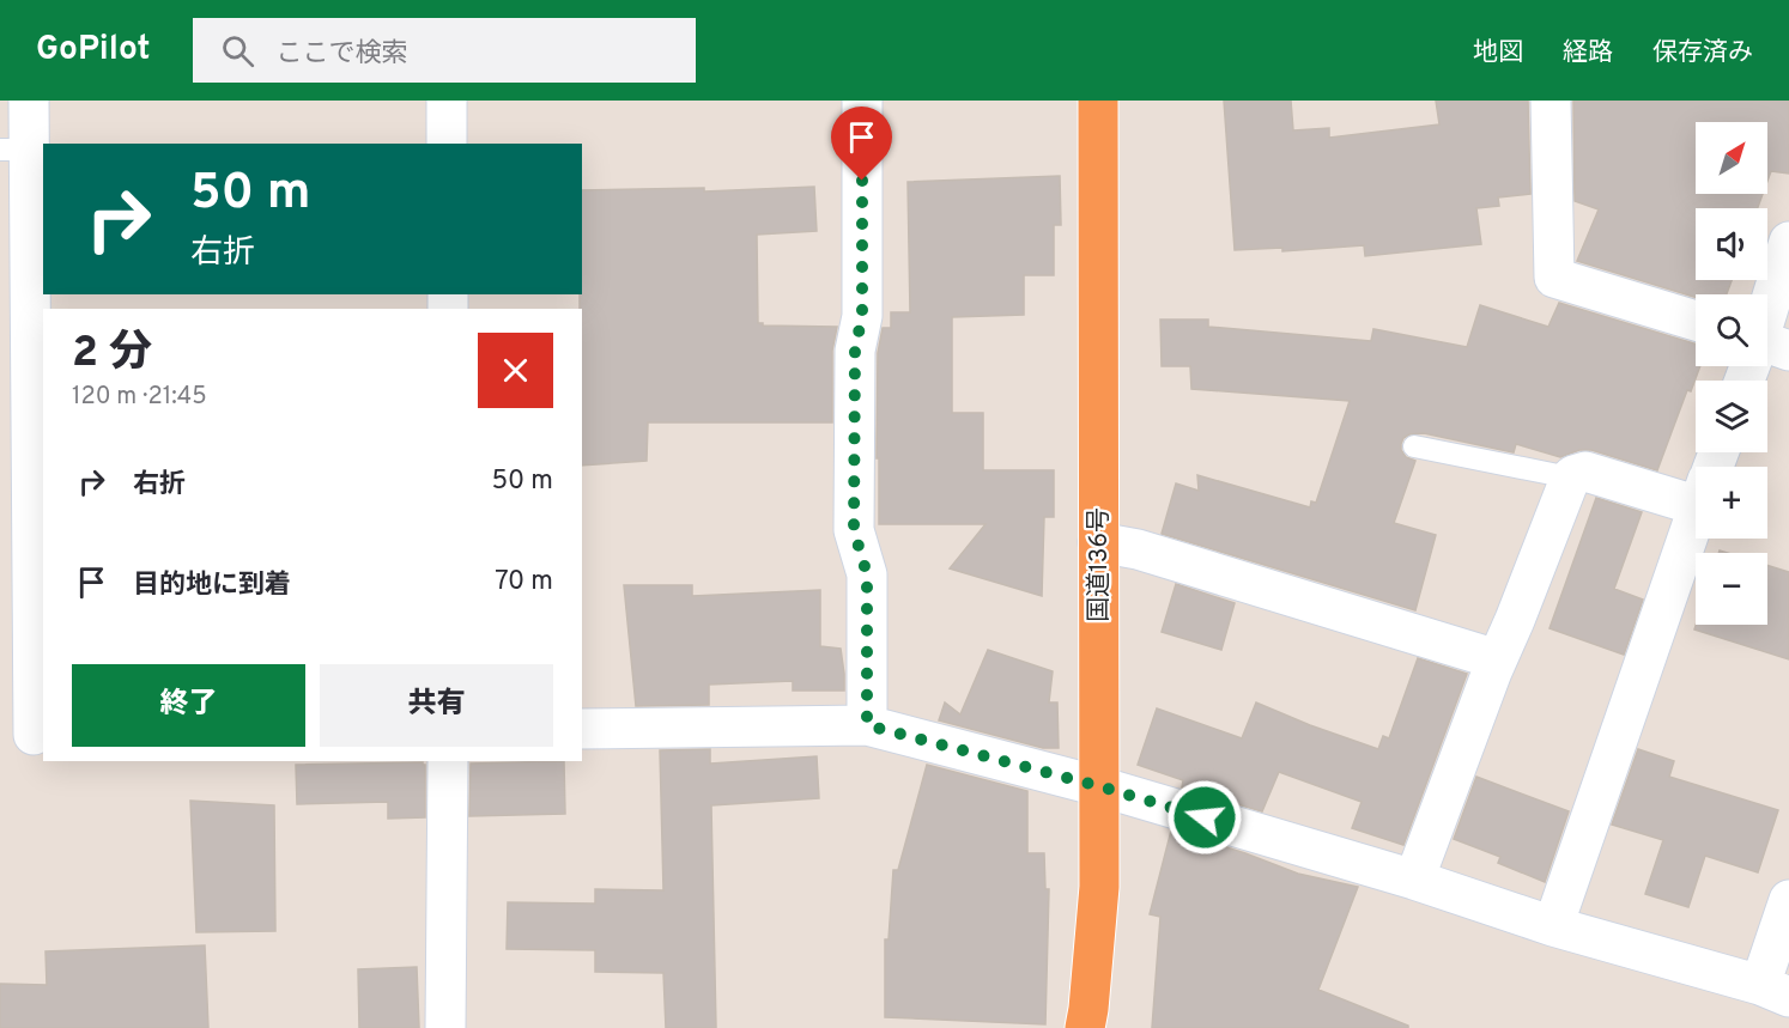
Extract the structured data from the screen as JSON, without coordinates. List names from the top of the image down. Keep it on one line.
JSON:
{"streets":{"highway":["国道136号"]},"north":"top right","page":{"header":"GoPilot","search":"ここで検索","nav":["地図","経路","保存済み"],"map_buttons":["+","−"],"turn":["50 m","右折"],"heading":["2 分","120 m · 21:45"],"list":[{"name":"右折","value":"50 m"},{"name":"目的地に到着","value":"70 m"}],"buttons":["終了","共有"]}}
